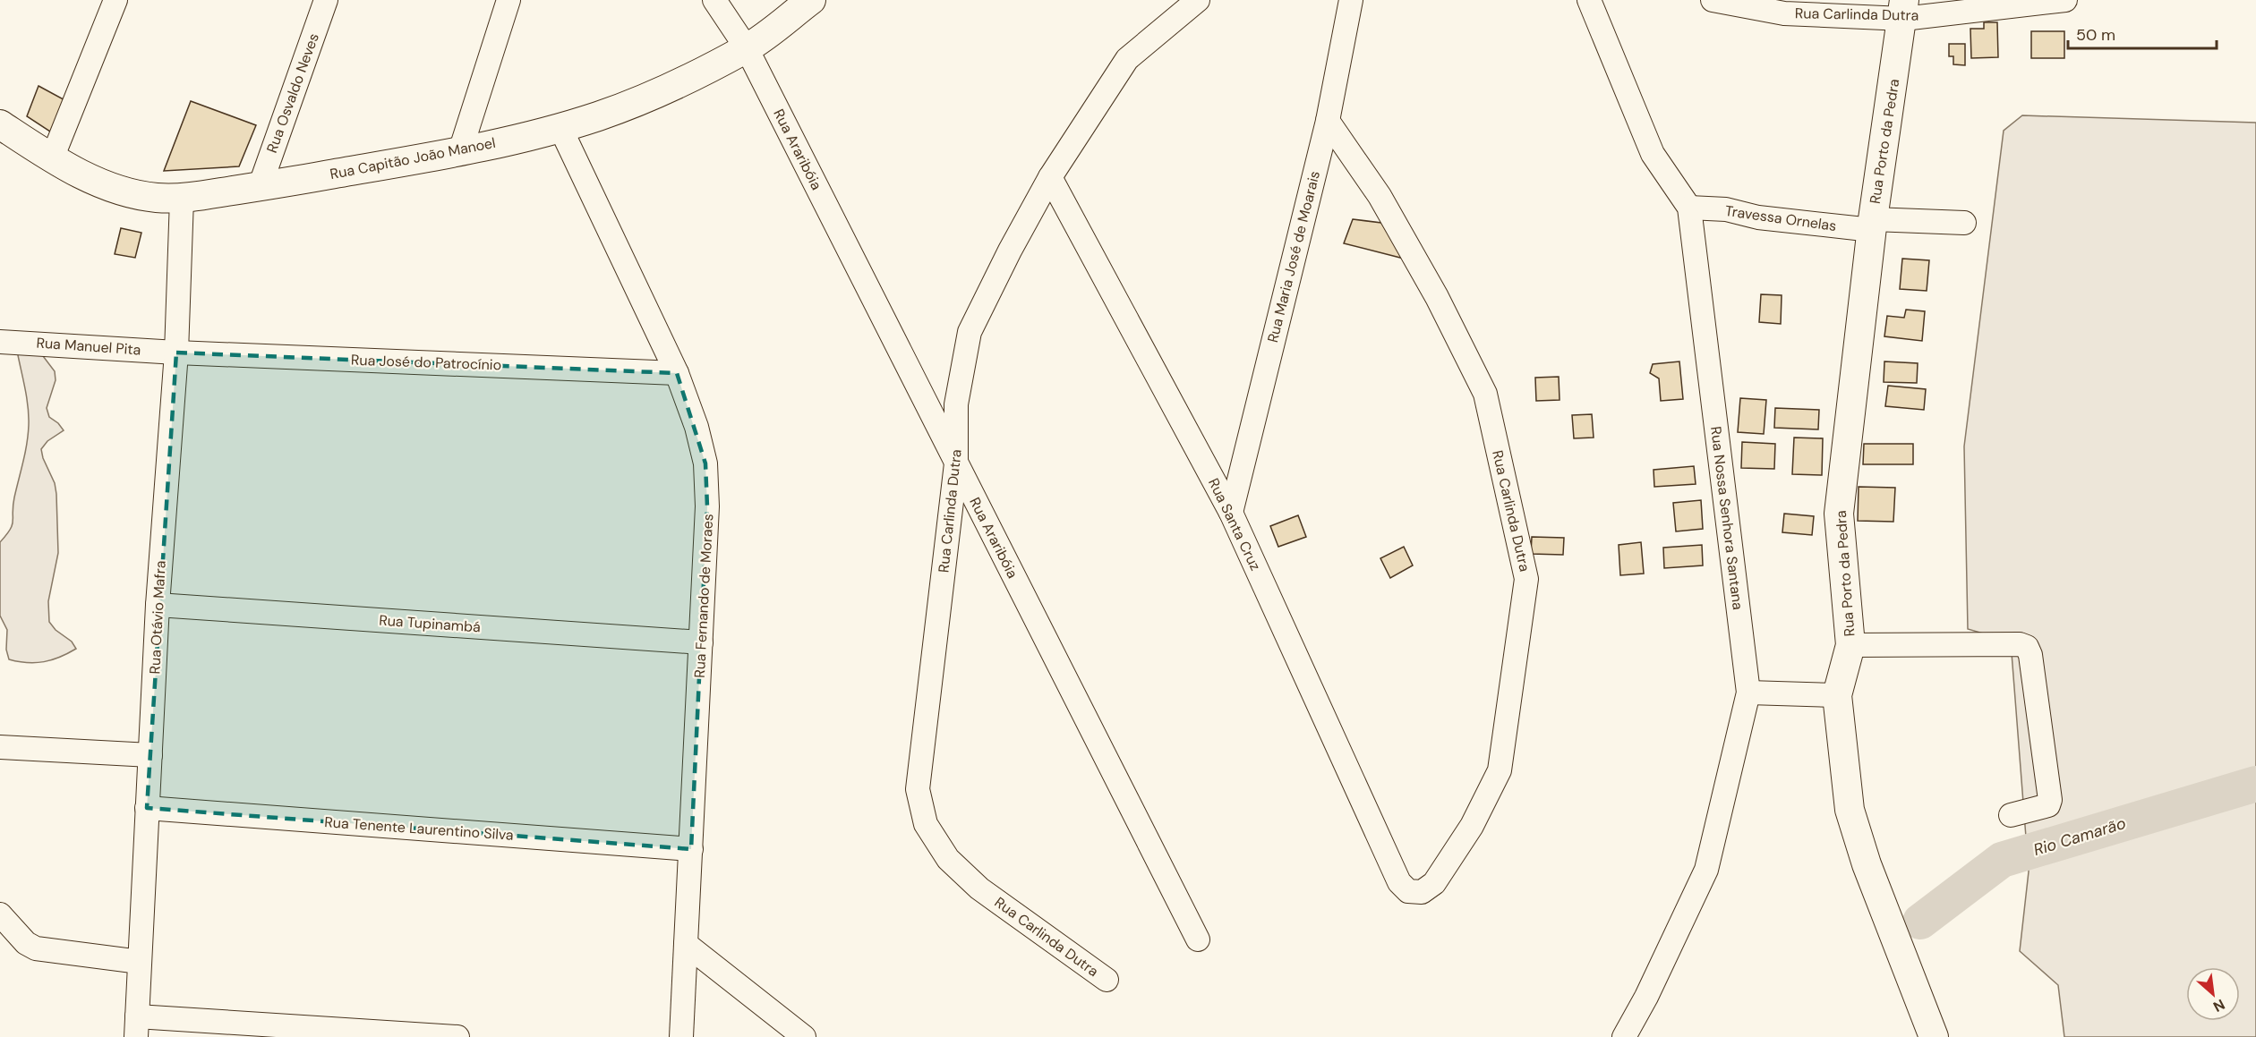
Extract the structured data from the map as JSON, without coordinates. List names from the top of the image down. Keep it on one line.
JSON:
{"streets":{"main road":["Rua Porto da Pedra","Rua Capitão João Manoel"],"street":["Rua Carlinda Dutra","Rua Osvaldo Neves","Rua Araribóia","Travessa Ornelas","Rua Maria José de Moarais","Rua Manuel Pita","Rua José do Patrocínio","Rua Nossa Senhora Santana","Rua Santa Cruz","Rua Fernando de Moraes","Rua Otávio Mafra","Rua Tupinambá","Rua Tenente Laurentino Silva"]},"crossings":[["Rua Carlinda Dutra","Rua Porto da Pedra"],["Rua Carlinda Dutra","Rua Araribóia"],["Rua Carlinda Dutra","Rua Maria José de Moarais"],["Rua Carlinda Dutra","Rua Santa Cruz"],["Rua Osvaldo Neves","Rua Capitão João Manoel"],["Rua Porto da Pedra","Travessa Ornelas"],["Rua Araribóia","Rua Capitão João Manoel"],["Rua Capitão João Manoel","Rua Fernando de Moraes"],["Rua Capitão João Manoel","Rua Otávio Mafra"],["Travessa Ornelas","Rua Nossa Senhora Santana"],["Rua Maria José de Moarais","Rua Santa Cruz"],["Rua Manuel Pita","Rua José do Patrocínio"],["Rua Manuel Pita","Rua Otávio Mafra"],["Rua José do Patrocínio","Rua Fernando de Moraes"],["Rua José do Patrocínio","Rua Otávio Mafra"],["Rua Fernando de Moraes","Rua Tupinambá"],["Rua Fernando de Moraes","Rua Tenente Laurentino Silva"],["Rua Otávio Mafra","Rua Tupinambá"],["Rua Otávio Mafra","Rua Tenente Laurentino Silva"]],"water":["Rio Camarão"],"scale_bar":"50 m","north":"bottom right"}
